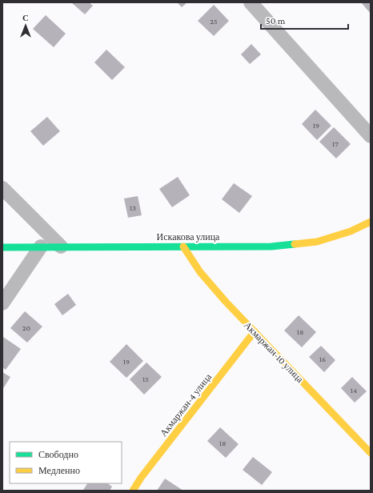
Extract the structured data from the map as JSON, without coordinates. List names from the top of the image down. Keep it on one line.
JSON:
{"streets":{"street":["Искакова улица","Акмаржан-10 улица","Акмаржан-4 улица"]},"crossings":[["Искакова улица","Акмаржан-10 улица"],["Акмаржан-10 улица","Акмаржан-4 улица"]],"house_numbers":["25","19","17","13","20","18","16","19","15","14","18"],"legend":["Свободно","Медленно"],"scale_bar":"50 m","north":"top"}
